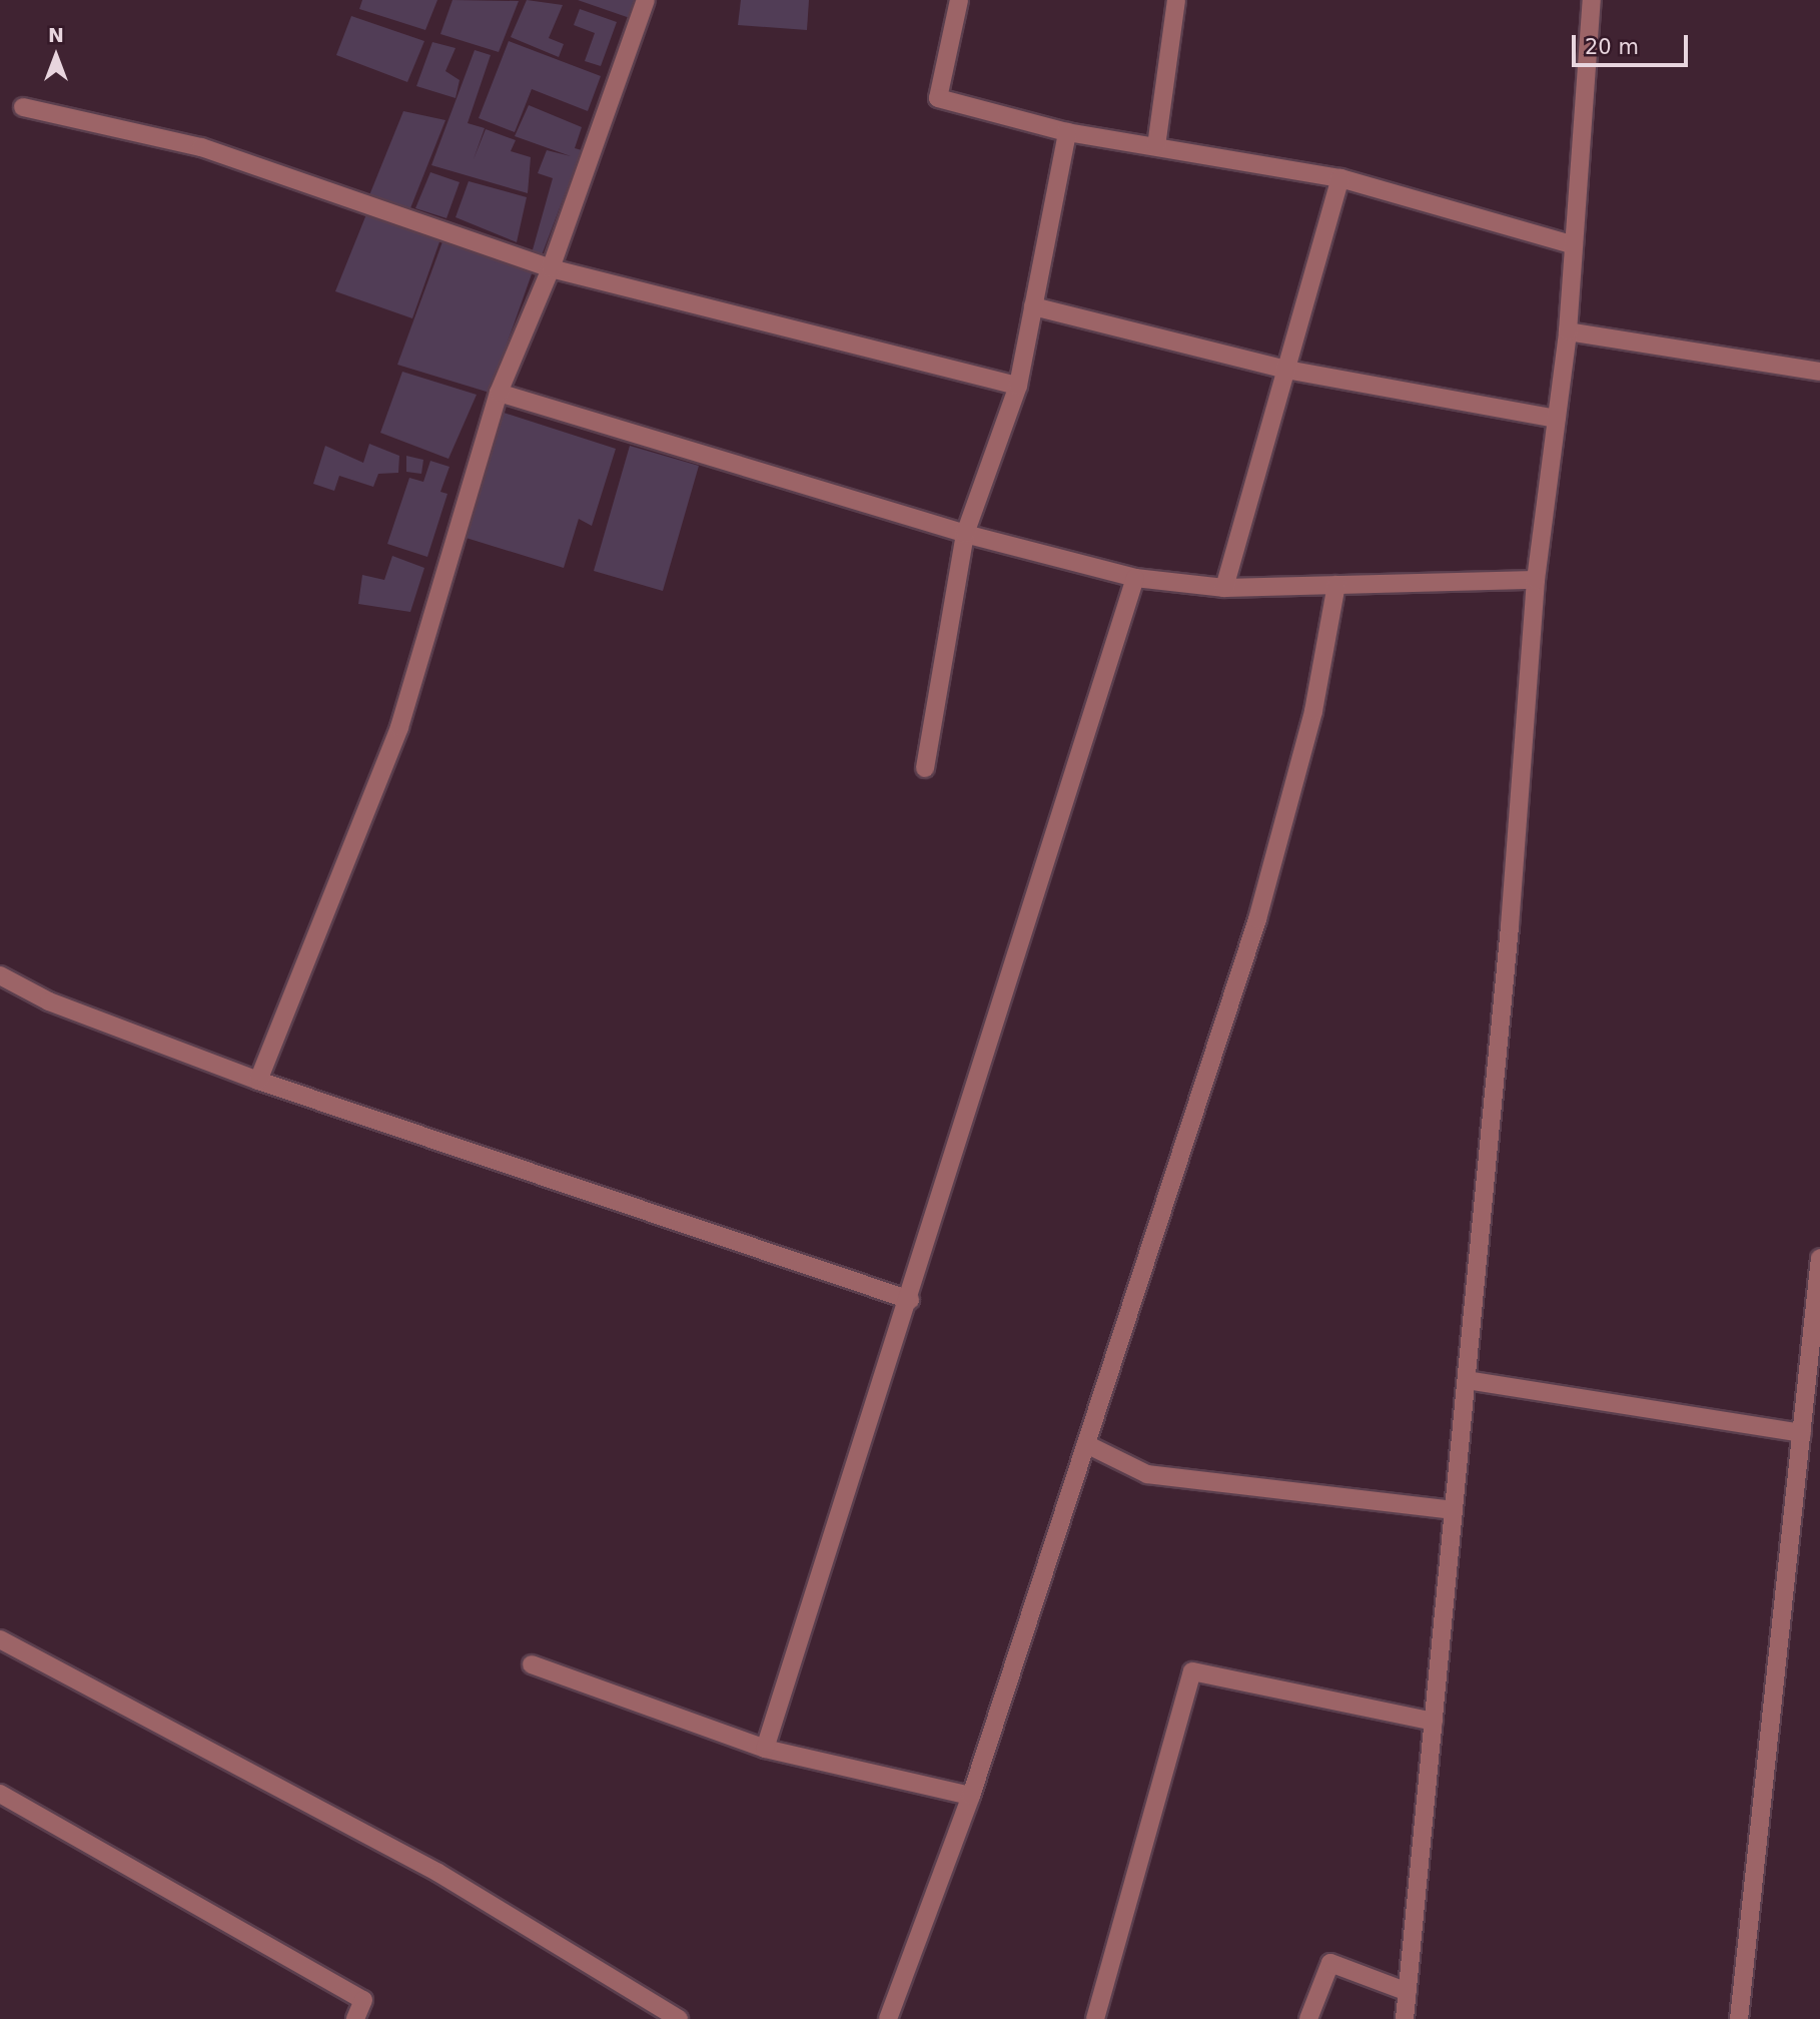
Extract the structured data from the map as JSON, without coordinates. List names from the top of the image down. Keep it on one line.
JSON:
{"scale_bar":"20 m","north":"top"}
